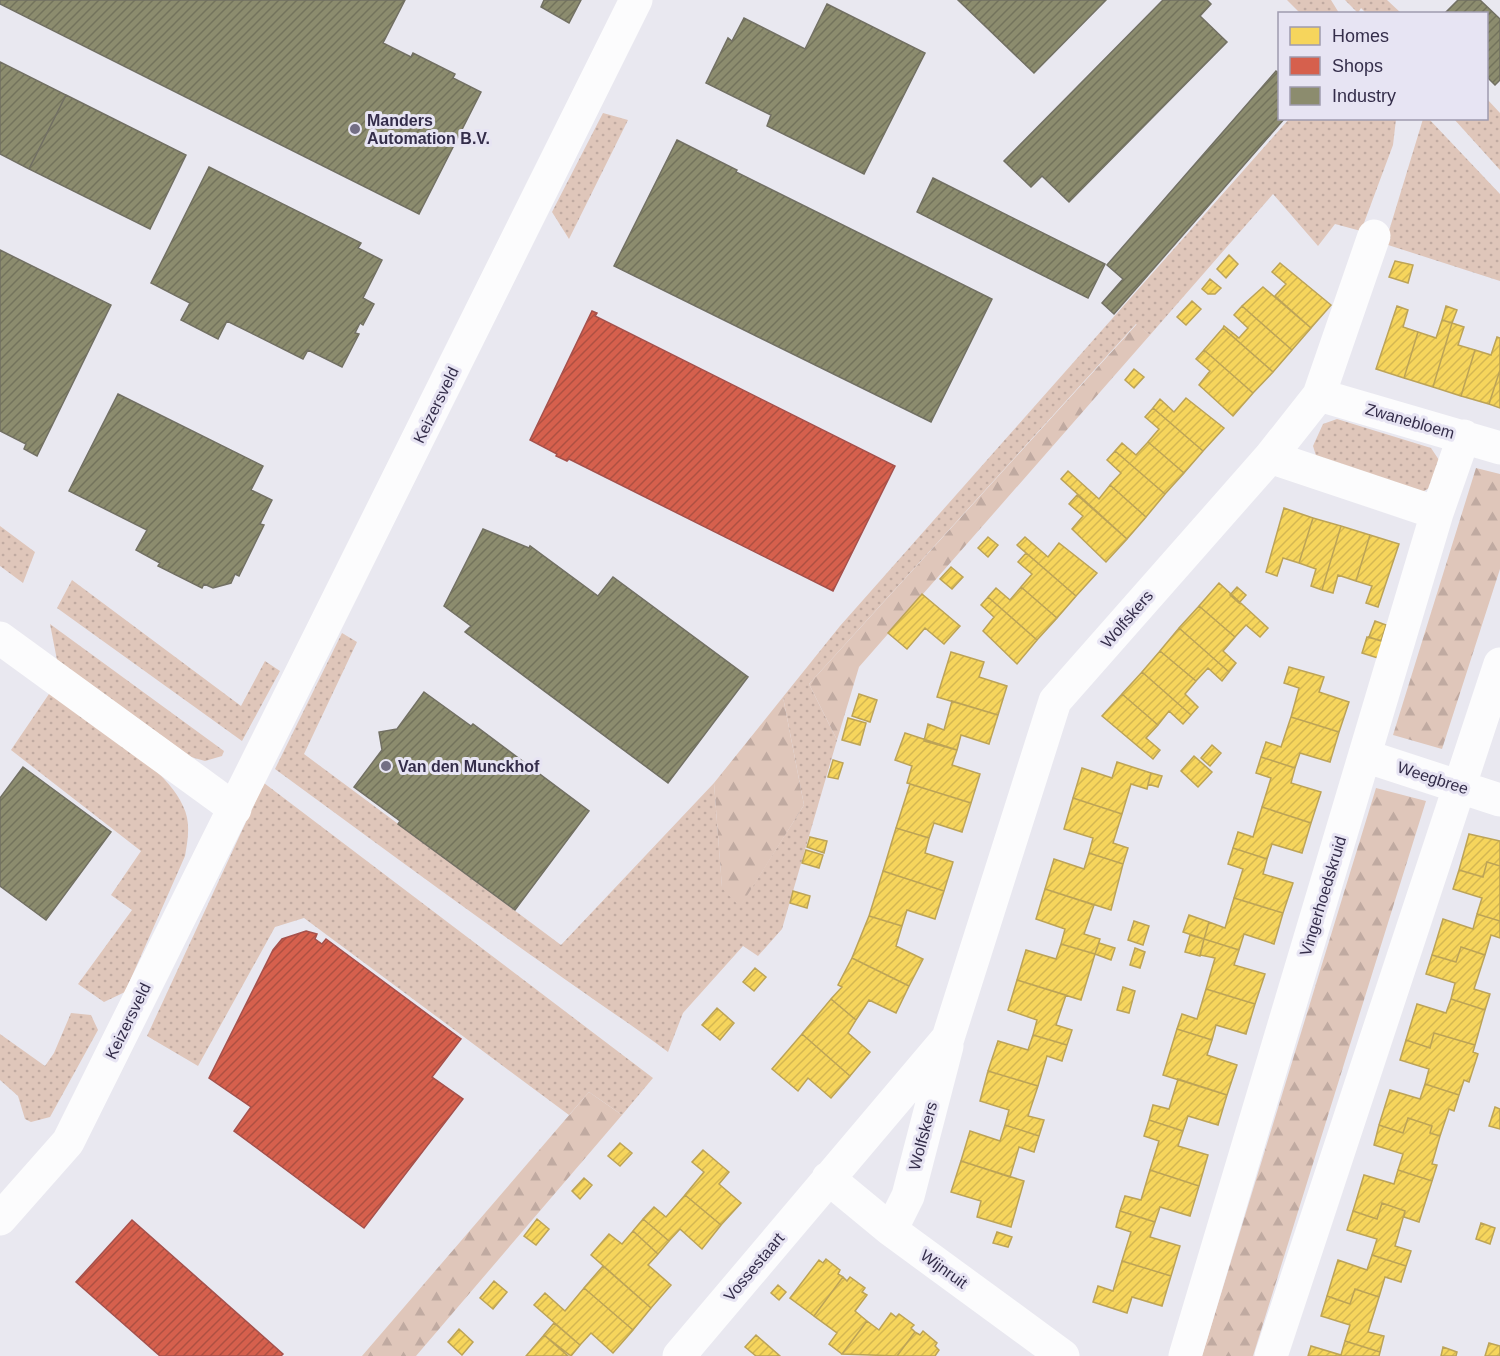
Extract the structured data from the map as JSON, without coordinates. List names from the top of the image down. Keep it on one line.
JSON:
{"streets":{"street":["Keizersveld","Zwanebloem","Wolfskers","Weegbree","Vingerhoedskruid","Vossestaart","Wijnruit"]},"crossings":[["Zwanebloem","Wolfskers"],["Zwanebloem","Vingerhoedskruid"],["Wolfskers","Vossestaart"],["Wolfskers","Wijnruit"],["Weegbree","Vingerhoedskruid"],["Vossestaart","Wijnruit"]],"places":["Manders Automation B.V.","Van den Munckhof"],"legend":["Homes","Shops","Industry"]}
